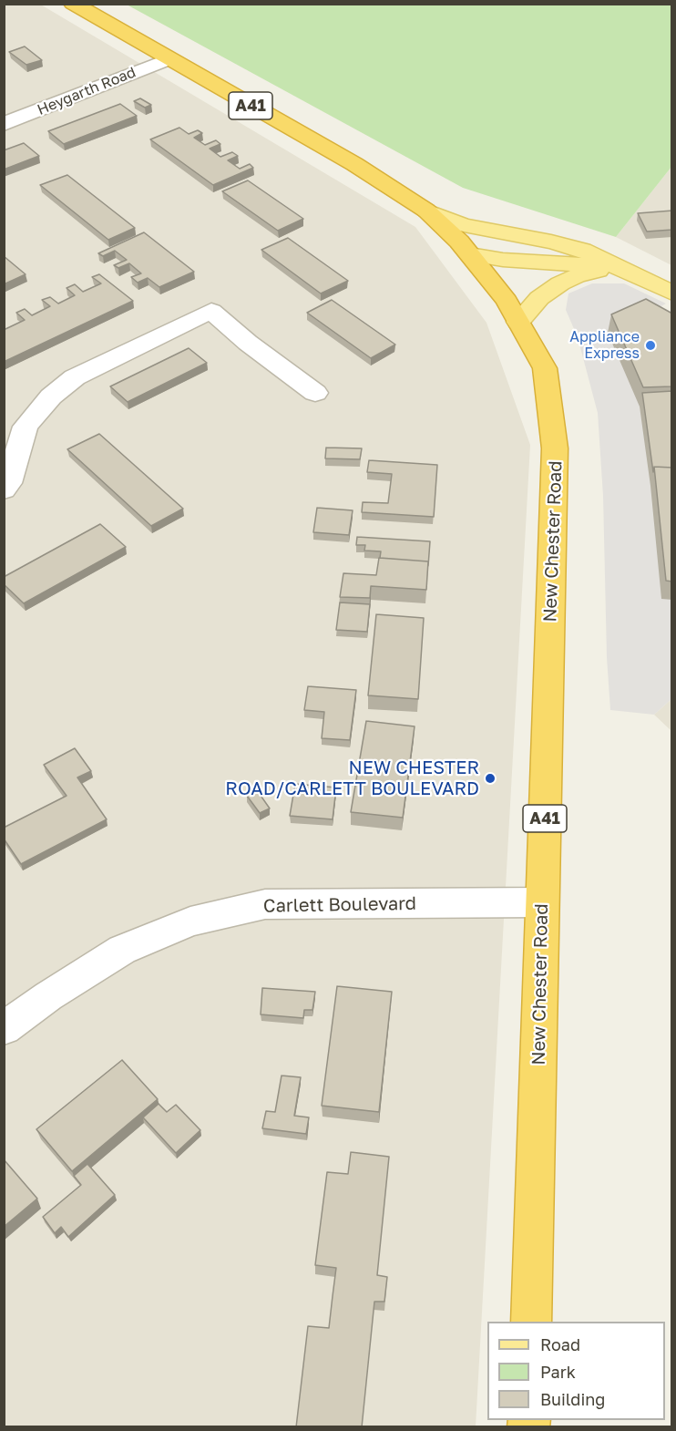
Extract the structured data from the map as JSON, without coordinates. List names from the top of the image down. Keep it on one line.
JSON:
{"streets":{"highway":["A41","New Chester Road"],"street":["Heygarth Road","Carlett Boulevard"]},"crossings":[["Heygarth Road","New Chester Road"],["New Chester Road","Carlett Boulevard"]],"places":["Appliance Express","NEW CHESTER ROAD/CARLETT BOULEVARD"],"legend":["Road","Park","Building"]}
